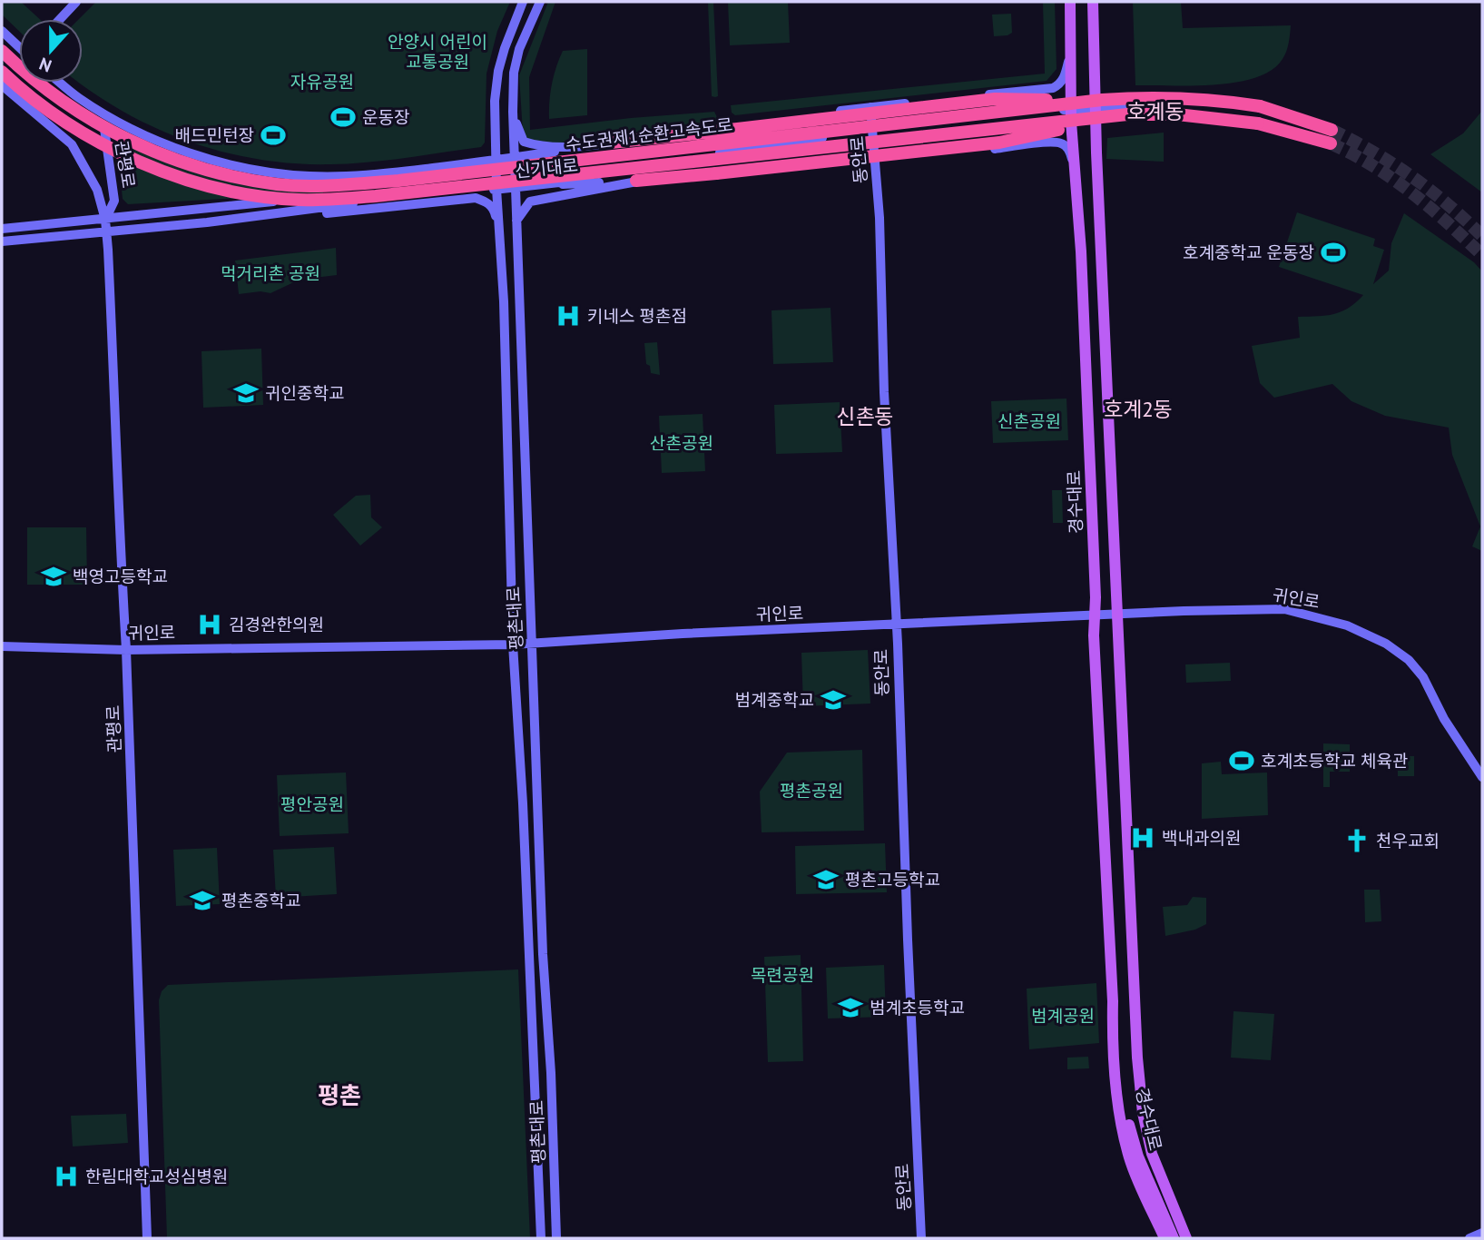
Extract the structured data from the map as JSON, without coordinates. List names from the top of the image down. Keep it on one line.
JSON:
{"streets":{"highway":["수도권제1순환고속도로"],"main road":["경수대로"],"street":["동안로","관평로","신기대로","귀인로","평촌대로"]},"crossings":[["수도권제1순환고속도로","신기대로"],["수도권제1순환고속도로","경수대로"],["동안로","신기대로"],["동안로","귀인로"],["관평로","신기대로"],["관평로","귀인로"],["신기대로","경수대로"],["신기대로","평촌대로"],["경수대로","귀인로"],["귀인로","평촌대로"]],"districts":["호계동","호계2동","신촌동","평촌"],"parks":["안양시 어린이 교통공원","자유공원","먹거리촌 공원","신촌공원","산촌공원","평촌공원","평안공원","목련공원","범계공원"],"places":{"sports":["운동장","배드민턴장","호계중학교 운동장","호계초등학교 체육관"],"hospital":["키네스 평촌점","김경완한의원","백내과의원","한림대학교성심병원"],"school or university":["귀인중학교","백영고등학교","범계중학교","평촌고등학교","평촌중학교","범계초등학교"],"church":["천우교회"]},"north":"bottom"}
